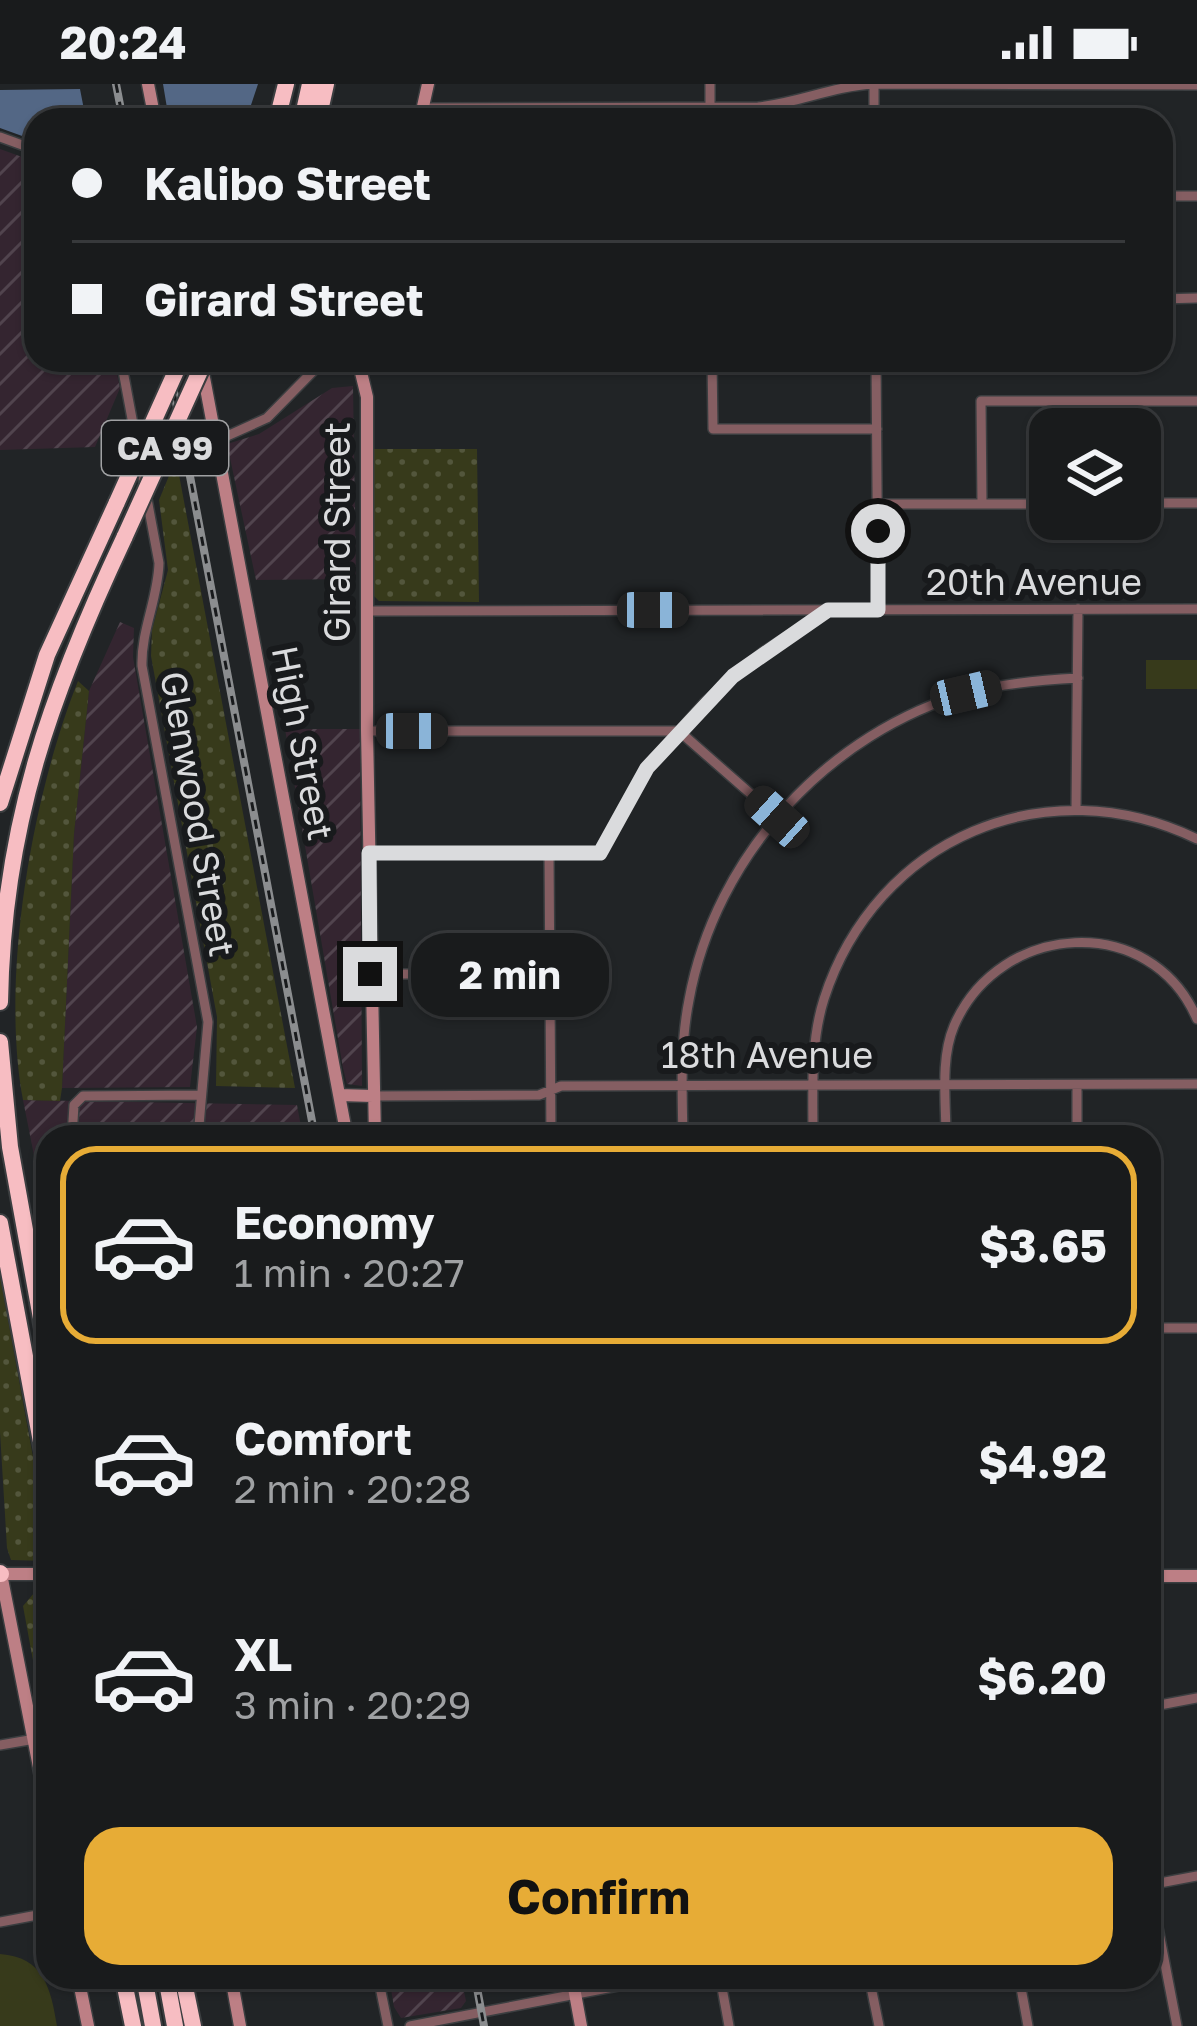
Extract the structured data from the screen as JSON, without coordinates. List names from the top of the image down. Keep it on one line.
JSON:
{"streets":{"highway":["CA 99"],"main road":["Girard Street","High Street","18th Avenue"],"street":["20th Avenue","Glenwood Street"]},"crossings":[["Girard Street","20th Avenue"],["Girard Street","18th Avenue"],["High Street","18th Avenue"]],"page":{"status":"20:24","banner":["Kalibo Street","Girard Street"],"bubble":"2 min","list":[{"name":"Economy","note":"1 min · 20:27","value":"$3.65"},{"name":"Comfort","note":"2 min · 20:28","value":"$4.92"},{"name":"XL","note":"3 min · 20:29","value":"$6.20"}],"buttons":"Confirm"}}
